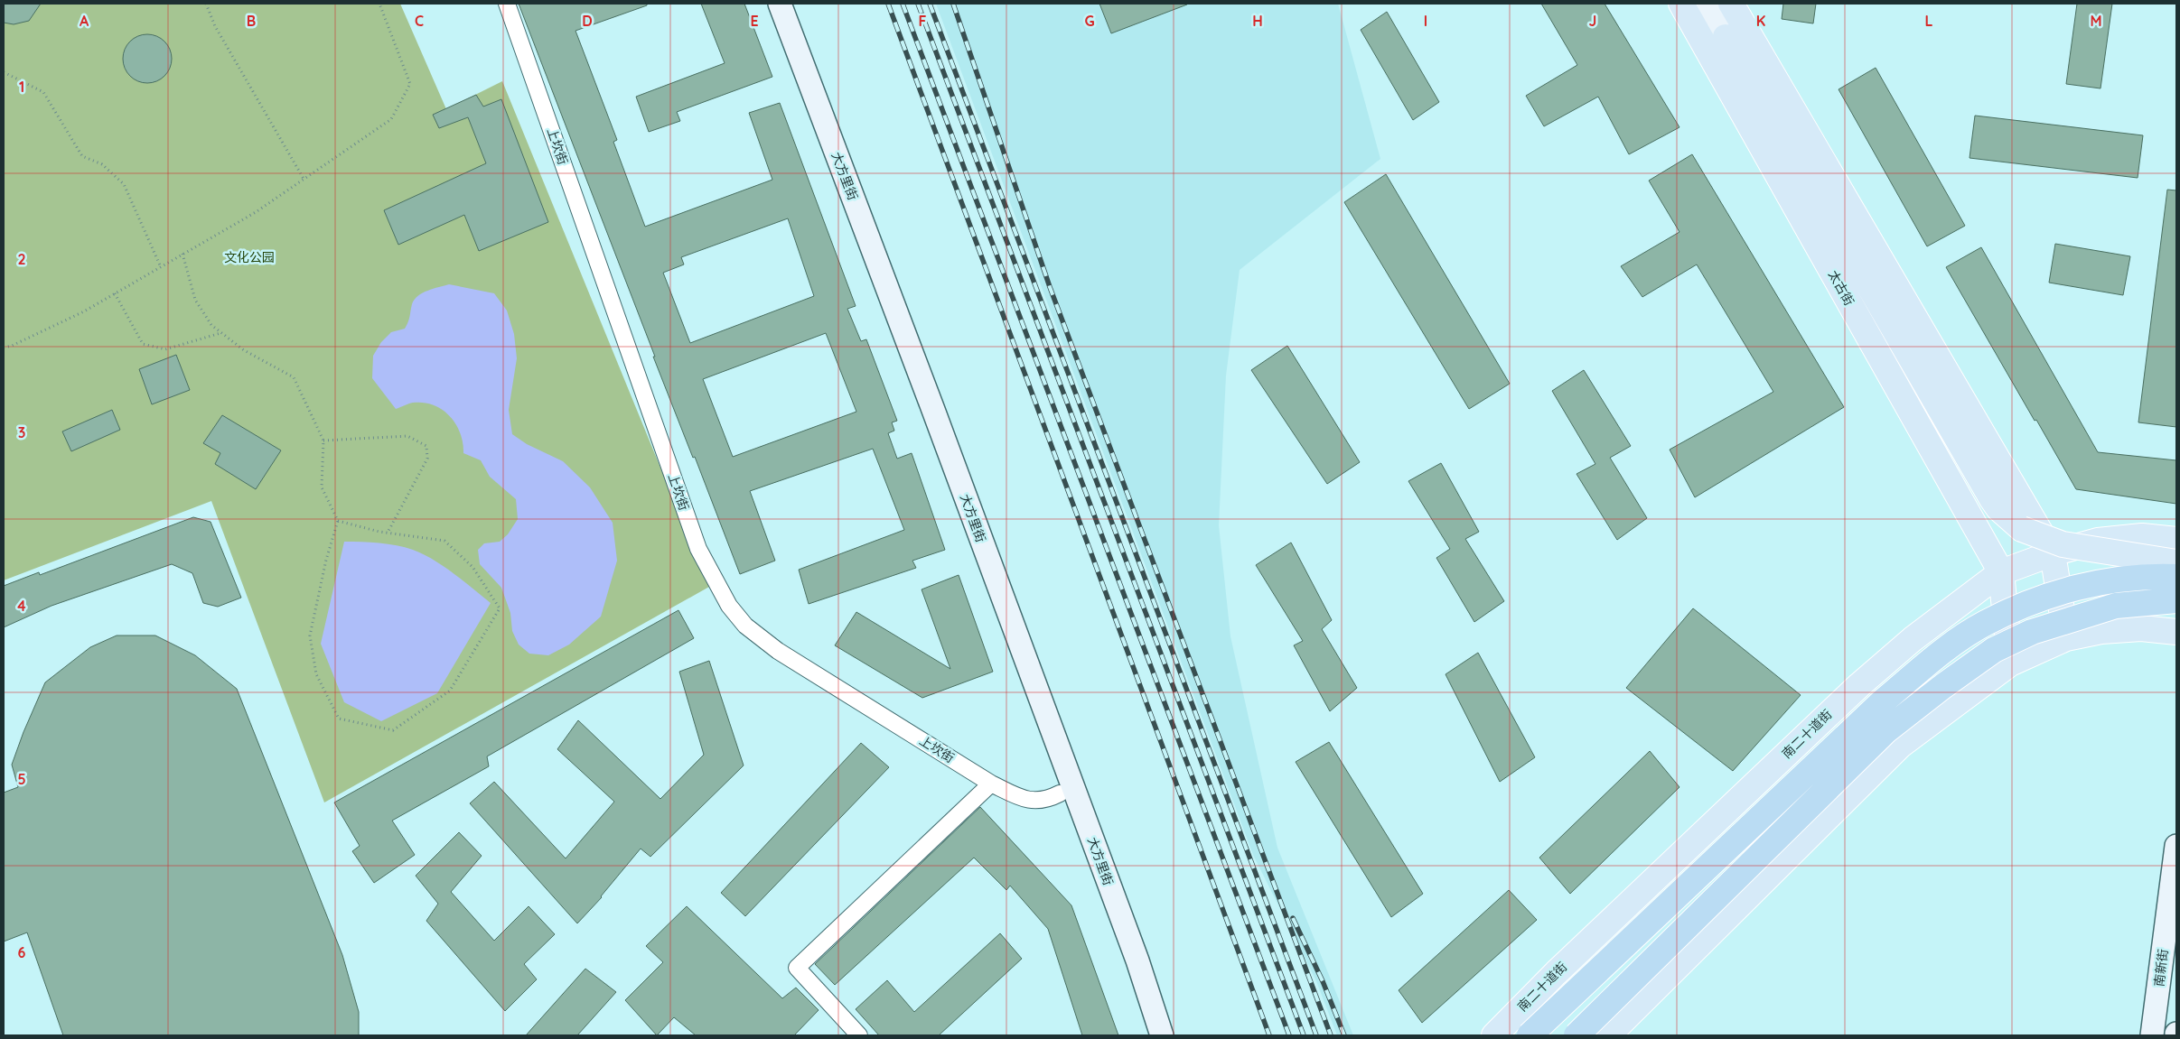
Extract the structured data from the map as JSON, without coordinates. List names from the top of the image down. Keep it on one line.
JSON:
{"streets":{"main road":["大方里街","太古街","南二十道街","南新街"],"street":["上坎街"]},"crossings":[["上坎街","大方里街"],["太古街","南二十道街"]],"parks":["文化公园"],"grid":{"columns":["A","B","C","D","E","F","G","H","I","J","K","L","M"],"rows":["1","2","3","4","5","6"]}}
